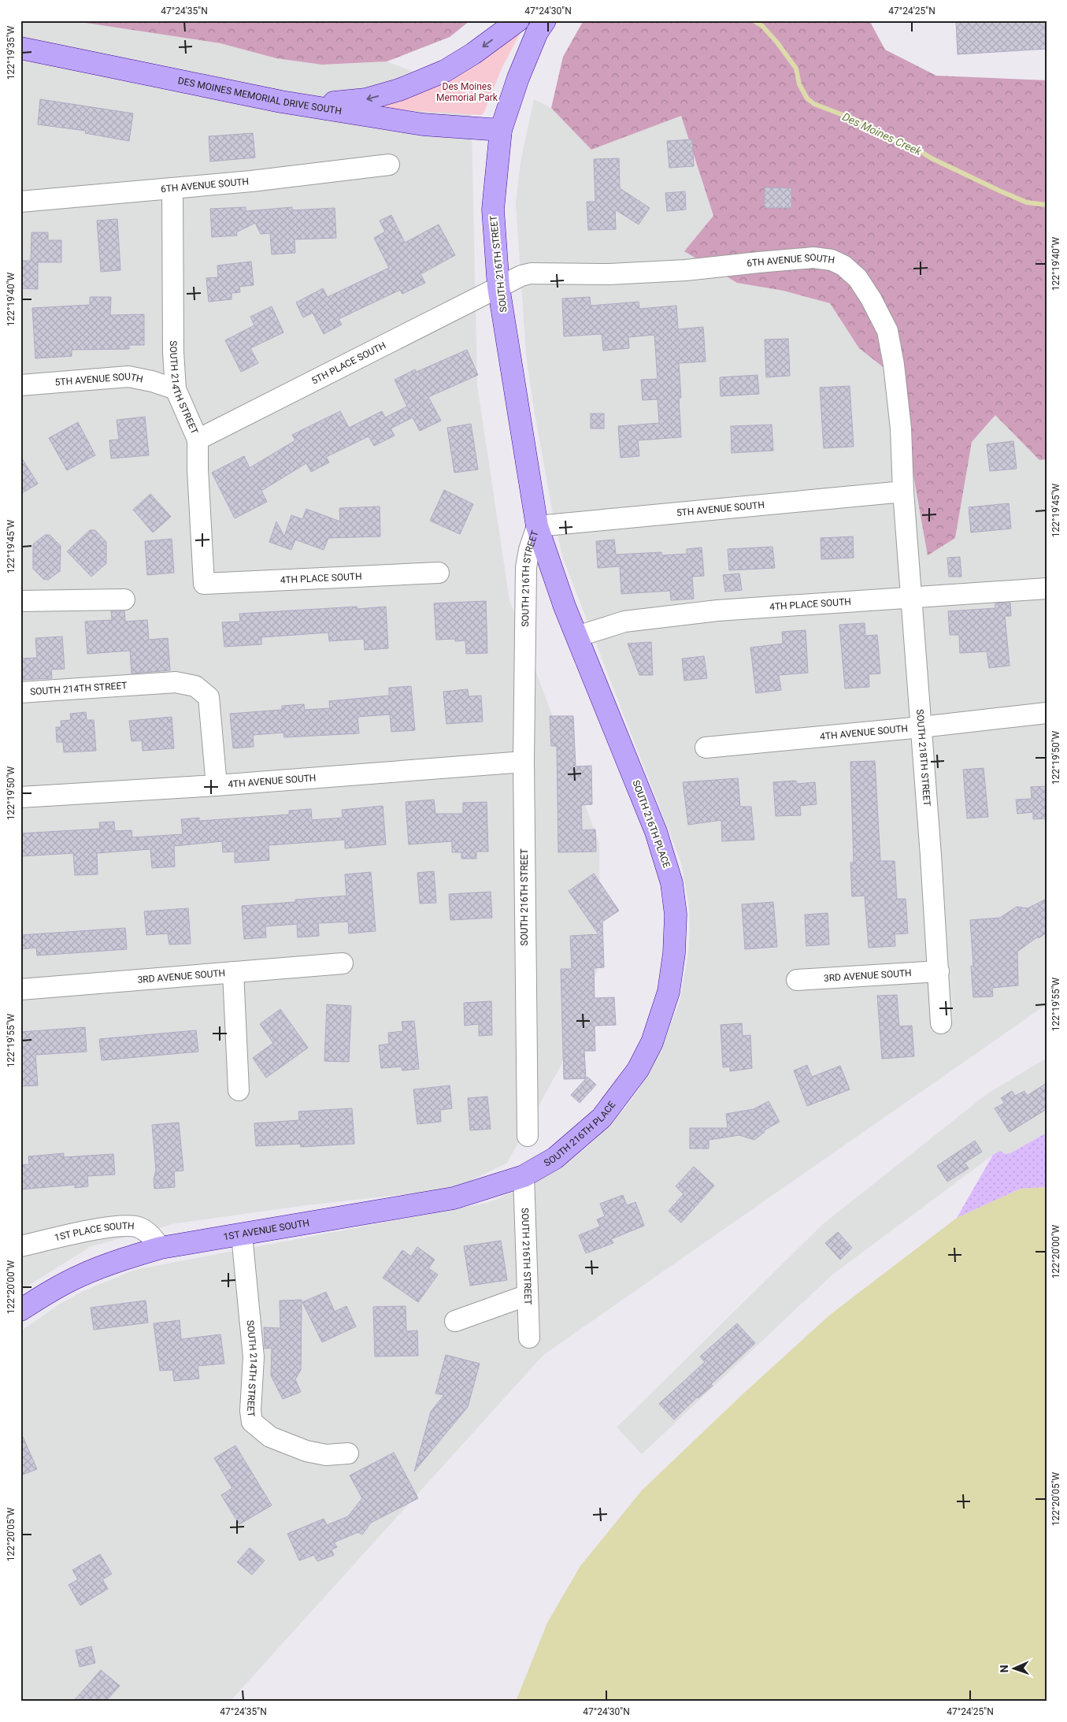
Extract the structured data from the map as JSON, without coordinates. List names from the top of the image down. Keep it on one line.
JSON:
{"streets":{"main road":["DES MOINES MEMORIAL DRIVE SOUTH","SOUTH 216TH STREET","SOUTH 216TH PLACE","1ST AVENUE SOUTH"],"street":["6TH AVENUE SOUTH","5TH PLACE SOUTH","5TH AVENUE SOUTH","SOUTH 214TH STREET","4TH PLACE SOUTH","4TH AVENUE SOUTH","SOUTH 218TH STREET","3RD AVENUE SOUTH","1ST PLACE SOUTH"]},"crossings":[["DES MOINES MEMORIAL DRIVE SOUTH","SOUTH 216TH STREET"],["6TH AVENUE SOUTH","SOUTH 216TH STREET"],["6TH AVENUE SOUTH","5TH PLACE SOUTH"],["6TH AVENUE SOUTH","5TH AVENUE SOUTH"],["6TH AVENUE SOUTH","SOUTH 214TH STREET"],["6TH AVENUE SOUTH","SOUTH 218TH STREET"],["SOUTH 216TH STREET","5TH PLACE SOUTH"],["SOUTH 216TH STREET","5TH AVENUE SOUTH"],["SOUTH 216TH STREET","4TH AVENUE SOUTH"],["SOUTH 216TH STREET","SOUTH 216TH PLACE"],["SOUTH 216TH STREET","1ST AVENUE SOUTH"],["5TH PLACE SOUTH","SOUTH 214TH STREET"],["5TH AVENUE SOUTH","SOUTH 214TH STREET"],["5TH AVENUE SOUTH","SOUTH 218TH STREET"],["5TH AVENUE SOUTH","SOUTH 216TH PLACE"],["SOUTH 214TH STREET","4TH PLACE SOUTH"],["SOUTH 214TH STREET","4TH AVENUE SOUTH"],["SOUTH 214TH STREET","1ST AVENUE SOUTH"],["4TH PLACE SOUTH","SOUTH 218TH STREET"],["4TH PLACE SOUTH","SOUTH 216TH PLACE"],["4TH AVENUE SOUTH","SOUTH 218TH STREET"],["SOUTH 218TH STREET","3RD AVENUE SOUTH"],["SOUTH 216TH PLACE","1ST AVENUE SOUTH"],["1ST AVENUE SOUTH","1ST PLACE SOUTH"]],"water":["Des Moines Creek"],"parks":["Des Moines Memorial Park"],"north":"left","coordinates":["47°24'35\"N","47°24'30\"N","47°24'25\"N","122°19'35\"W","122°19'40\"W","122°19'45\"W","122°19'50\"W","122°19'55\"W","122°20'00\"W","122°20'05\"W"]}
